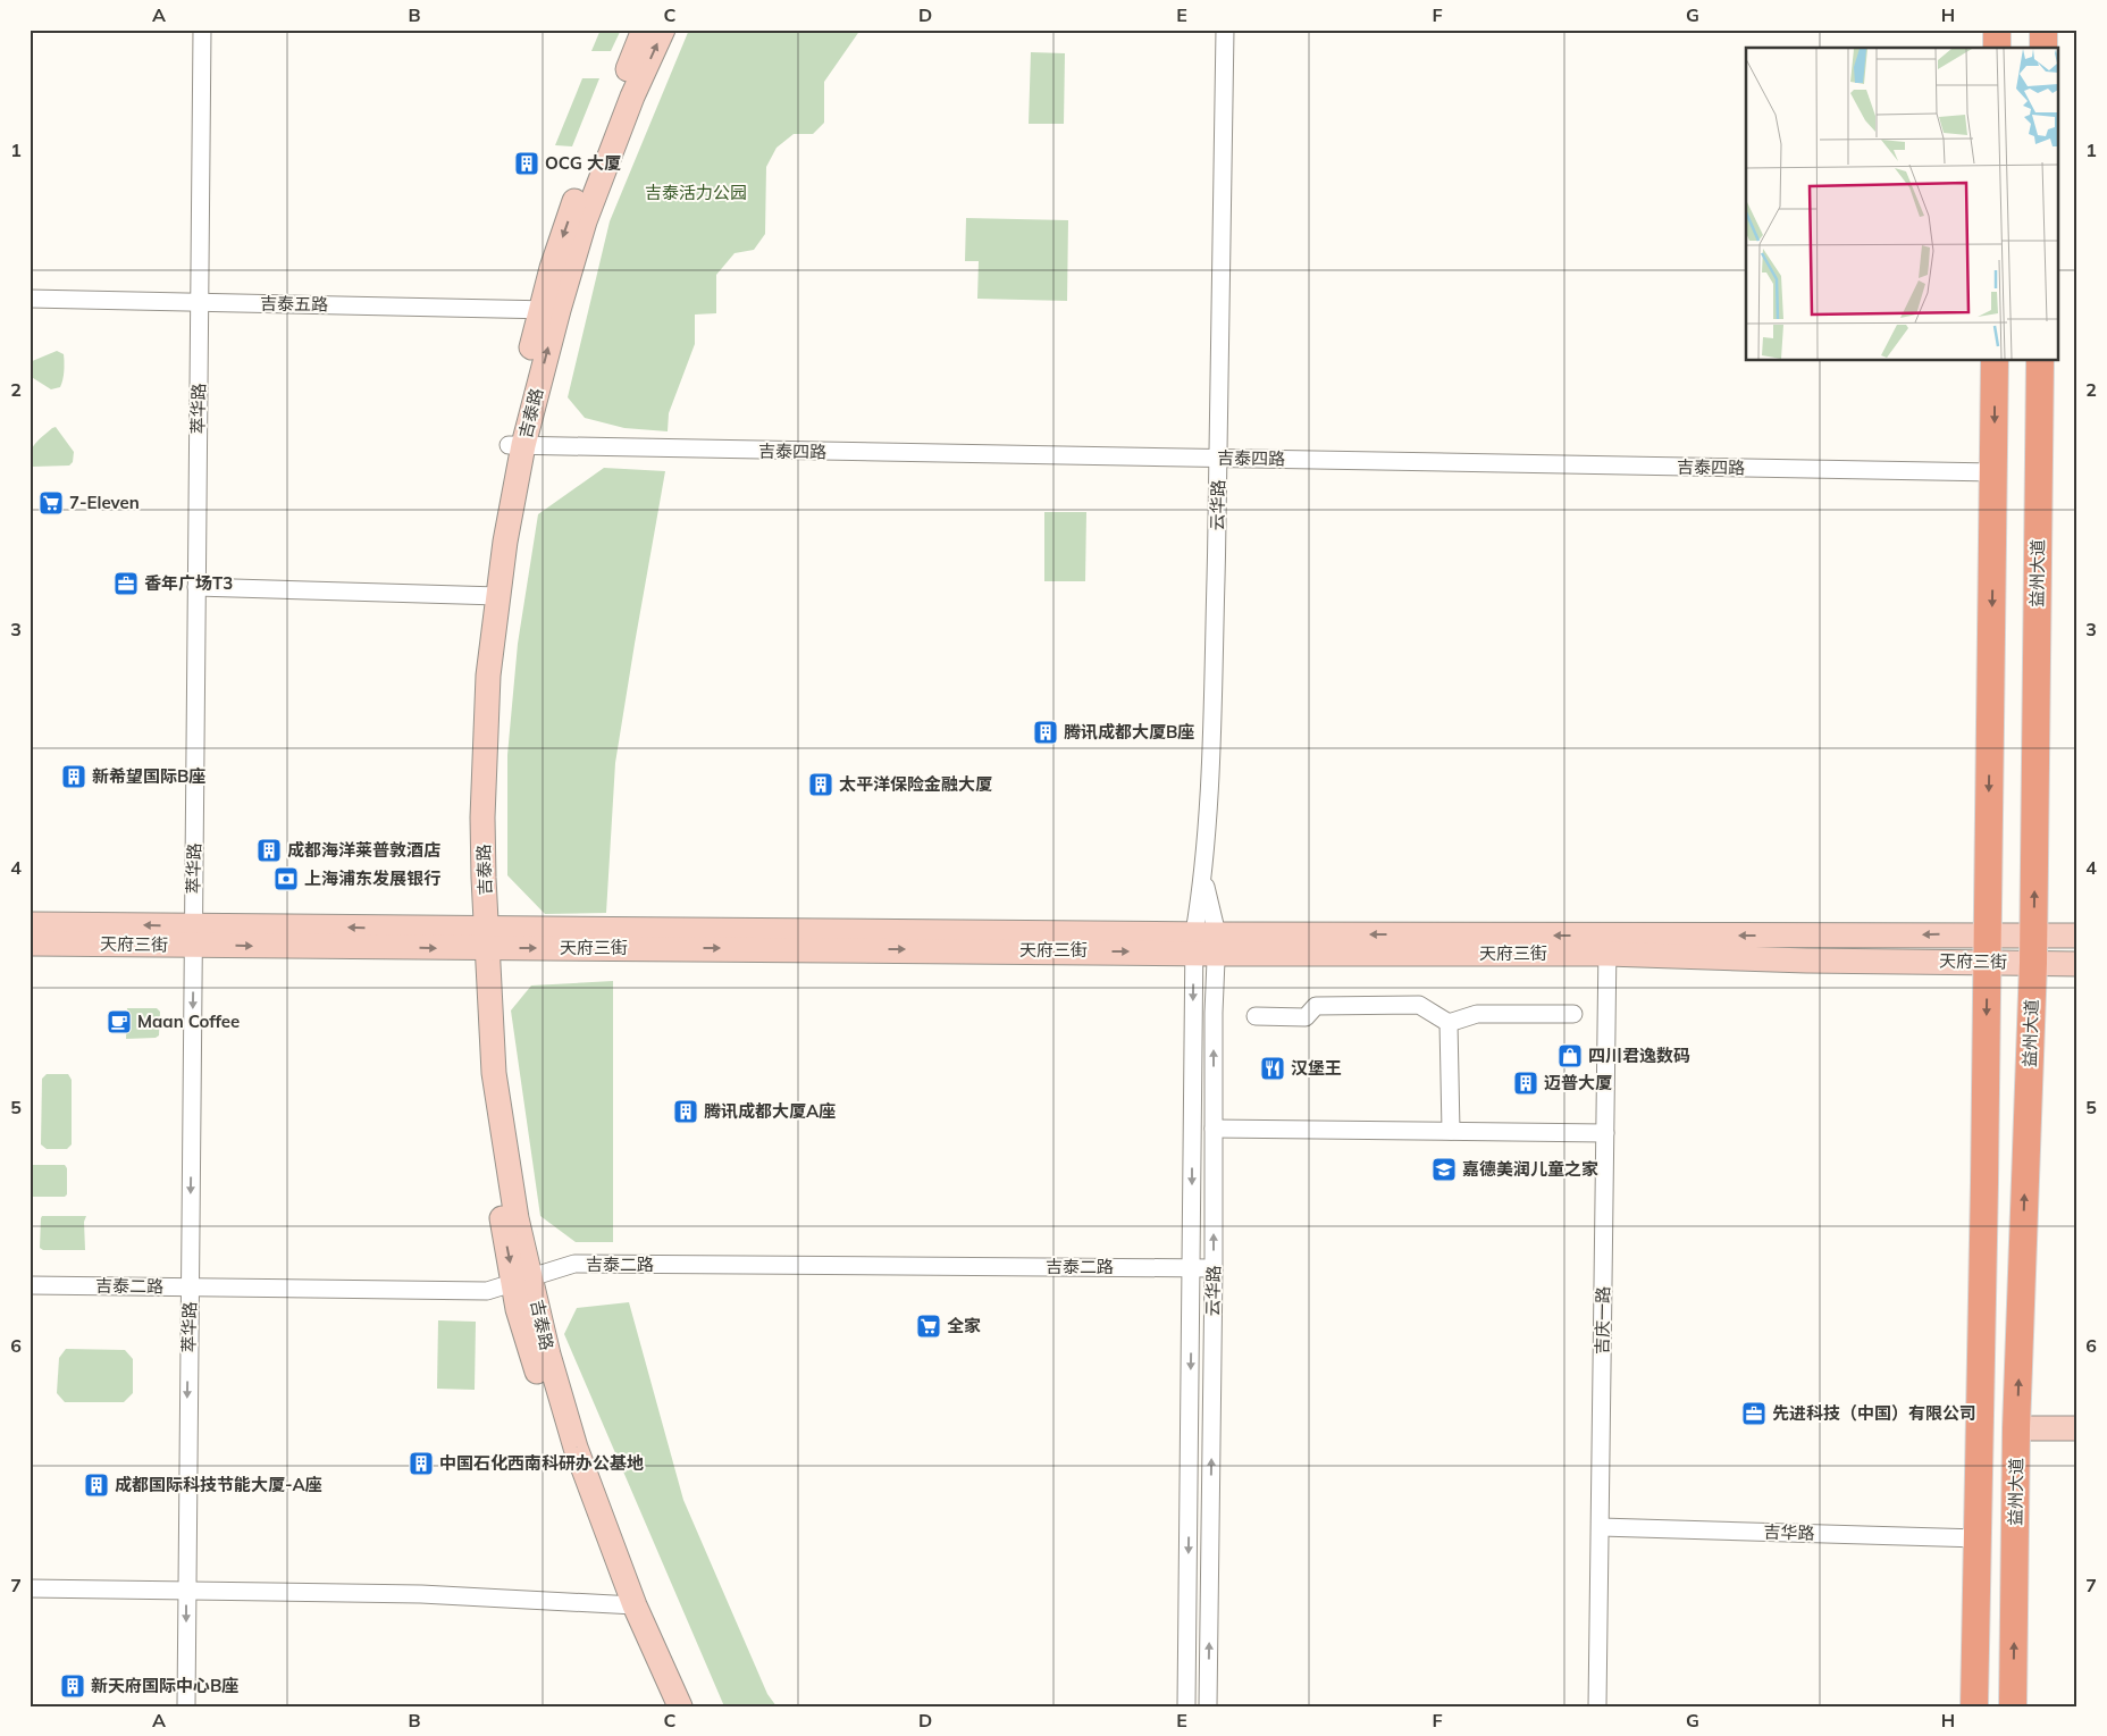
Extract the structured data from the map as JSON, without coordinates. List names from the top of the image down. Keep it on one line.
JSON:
{"streets":{"main road":["益州大道"],"street":["吉泰五路","萃华路","吉泰路","吉泰四路","云华路","天府三街","吉泰二路","吉庆一路","吉华路"]},"crossings":[["吉泰五路","萃华路"],["吉泰五路","吉泰路"],["萃华路","天府三街"],["萃华路","吉泰二路"],["吉泰路","吉泰四路"],["吉泰路","天府三街"],["吉泰路","吉泰二路"],["吉泰四路","云华路"],["云华路","天府三街"],["云华路","吉泰二路"],["益州大道","天府三街"],["天府三街","吉庆一路"],["吉庆一路","吉华路"]],"one_way":["萃华路"],"parks":["吉泰活力公园"],"places":{"building":["OCG 大厦","腾讯成都大厦B座","新希望国际B座","太平洋保险金融大厦","成都海洋莱普敦酒店","迈普大厦","腾讯成都大厦A座","中国石化西南科研办公基地","成都国际科技节能大厦-A座","新天府国际中心B座"],"supermarket":["7-Eleven","全家"],"office":["香年广场T3","先进科技（中国）有限公司"],"bank":["上海浦东发展银行"],"cafe":["Maan Coffee"],"shop":["四川君逸数码"],"restaurant":["汉堡王"],"school or university":["嘉德美润儿童之家"]},"grid":{"columns":["A","B","C","D","E","F","G","H"],"rows":["1","2","3","4","5","6","7"]}}
